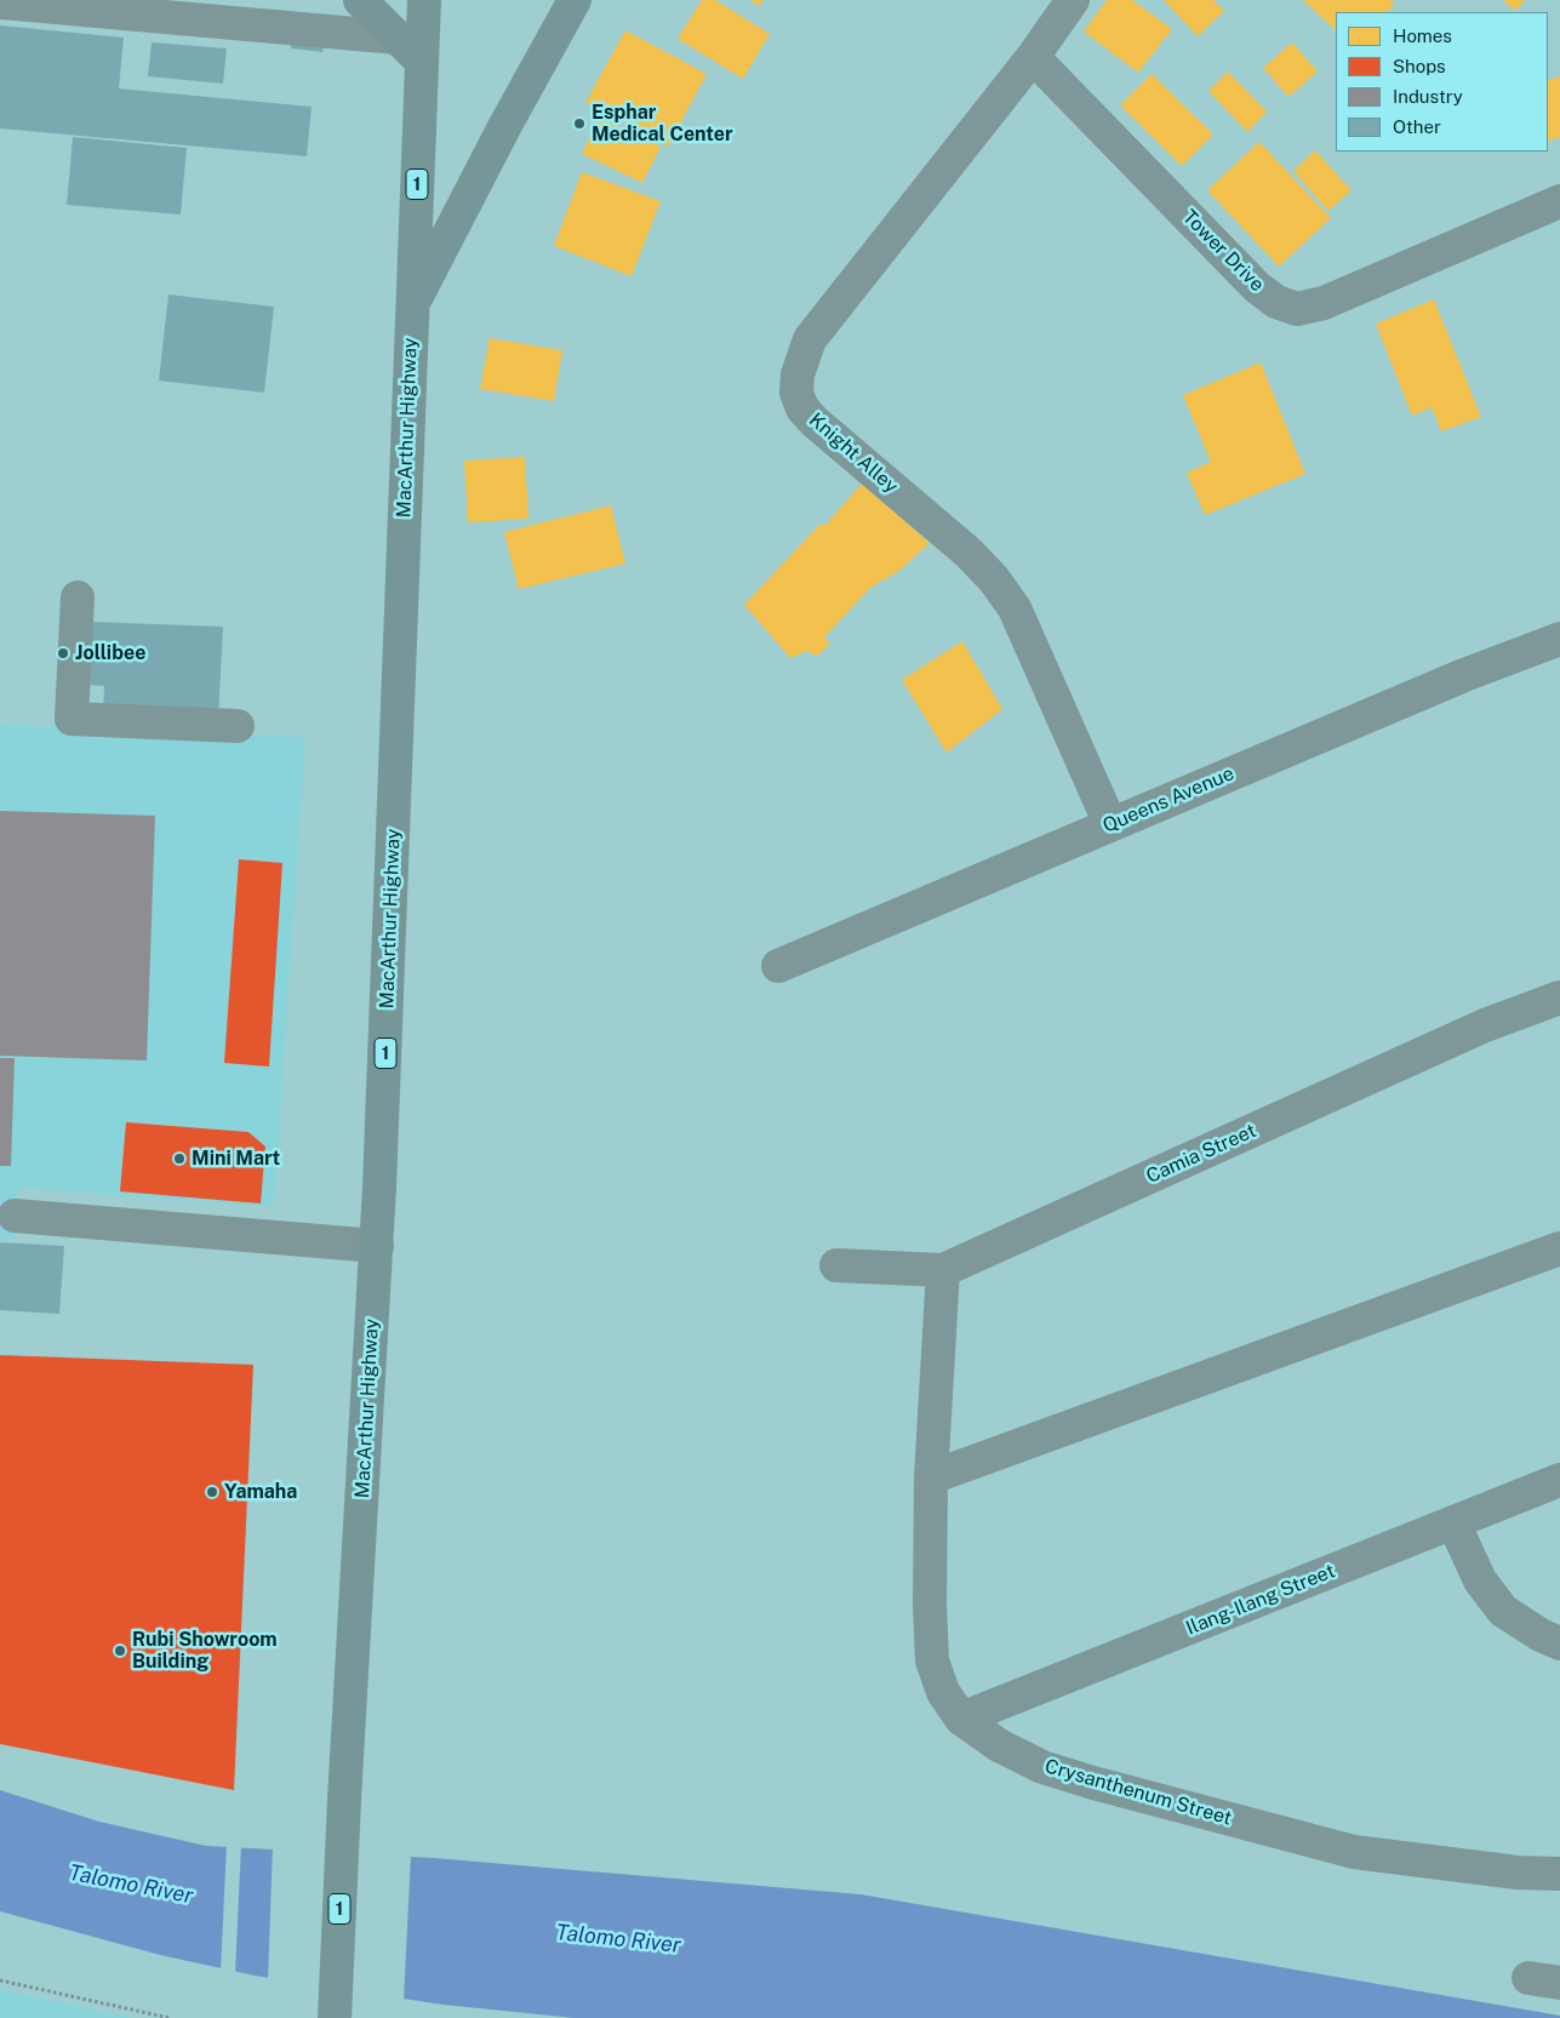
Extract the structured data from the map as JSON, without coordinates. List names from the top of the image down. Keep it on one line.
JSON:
{"streets":{"highway":["1","MacArthur Highway"],"street":["Tower Drive","Knight Alley","Queens Avenue","Camia Street","Ilang-Ilang Street","Crysanthenum Street"]},"crossings":[["Tower Drive","Knight Alley"],["Knight Alley","Queens Avenue"],["Camia Street","Crysanthenum Street"],["Ilang-Ilang Street","Crysanthenum Street"]],"water":["Talomo River"],"places":["Esphar Medical Center","Jollibee","Mini Mart","Yamaha","Rubi Showroom Building"],"legend":["Homes","Shops","Industry","Other"]}
